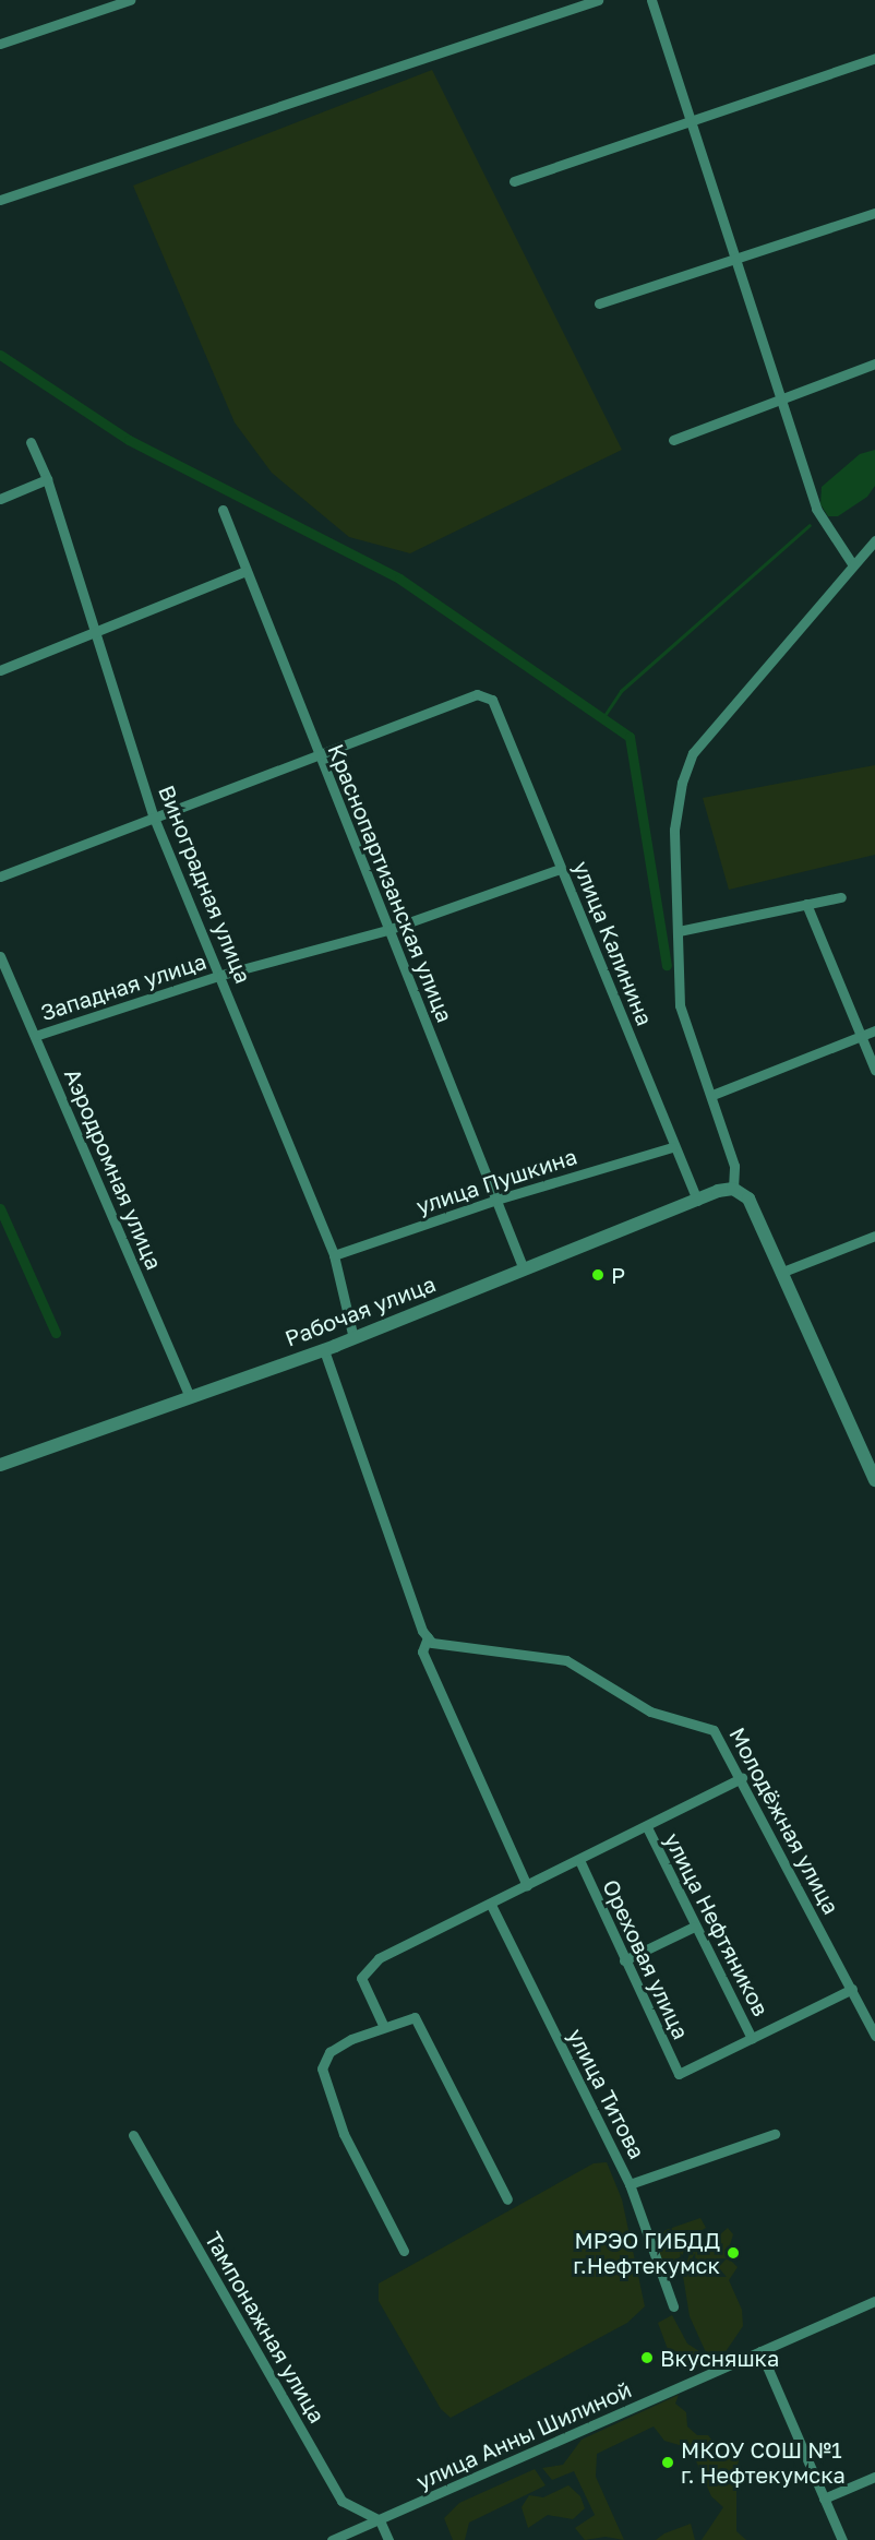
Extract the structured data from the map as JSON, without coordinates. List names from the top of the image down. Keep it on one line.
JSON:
{"streets":{"street":["Краснопартизанская улица","Виноградная улица","улица Калинина","Западная улица","Аэродромная улица","улица Пушкина","Рабочая улица","Молодёжная улица","улица Нефтяников","Ореховая улица","улица Титова","Тампонажная улица","улица Анны Шилиной"]},"crossings":[["Краснопартизанская улица","улица Калинина"],["Краснопартизанская улица","Западная улица"],["Краснопартизанская улица","улица Пушкина"],["Краснопартизанская улица","Рабочая улица"],["Виноградная улица","Западная улица"],["Виноградная улица","улица Пушкина"],["Виноградная улица","Рабочая улица"],["улица Калинина","Западная улица"],["улица Калинина","улица Пушкина"],["улица Калинина","Рабочая улица"],["Западная улица","Аэродромная улица"],["Аэродромная улица","Рабочая улица"],["улица Нефтяников","Ореховая улица"],["Тампонажная улица","улица Анны Шилиной"]],"places":["Р","МРЭО ГИБДД г.Нефтекумск","Вкусняшка","МКОУ СОШ №1 г. Нефтекумска"]}
